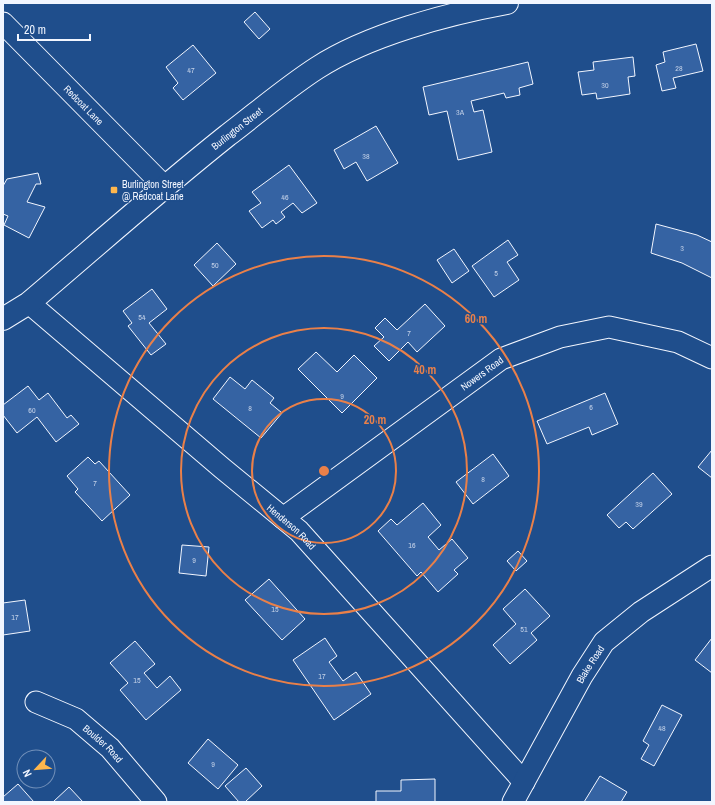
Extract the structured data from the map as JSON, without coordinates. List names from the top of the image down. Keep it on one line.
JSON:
{"streets":{"main road":["Burlington Street"],"street":["Redcoat Lane","Nowers Road","Henderson Road","Blake Road","Boulder Road"]},"crossings":[["Redcoat Lane","Burlington Street"],["Burlington Street","Henderson Road"],["Nowers Road","Henderson Road"],["Henderson Road","Blake Road"]],"places":{"transit":["Burlington Street @ Redcoat Lane"]},"house_numbers":["28","47","30","3A","38","46","3","50","5","54","7","9","6","8","60","8","7","39","16","9","15","17","51","17","15","48","9"],"scale_bar":"20 m","north":"bottom left","rings":["60 m","40 m","20 m"]}
